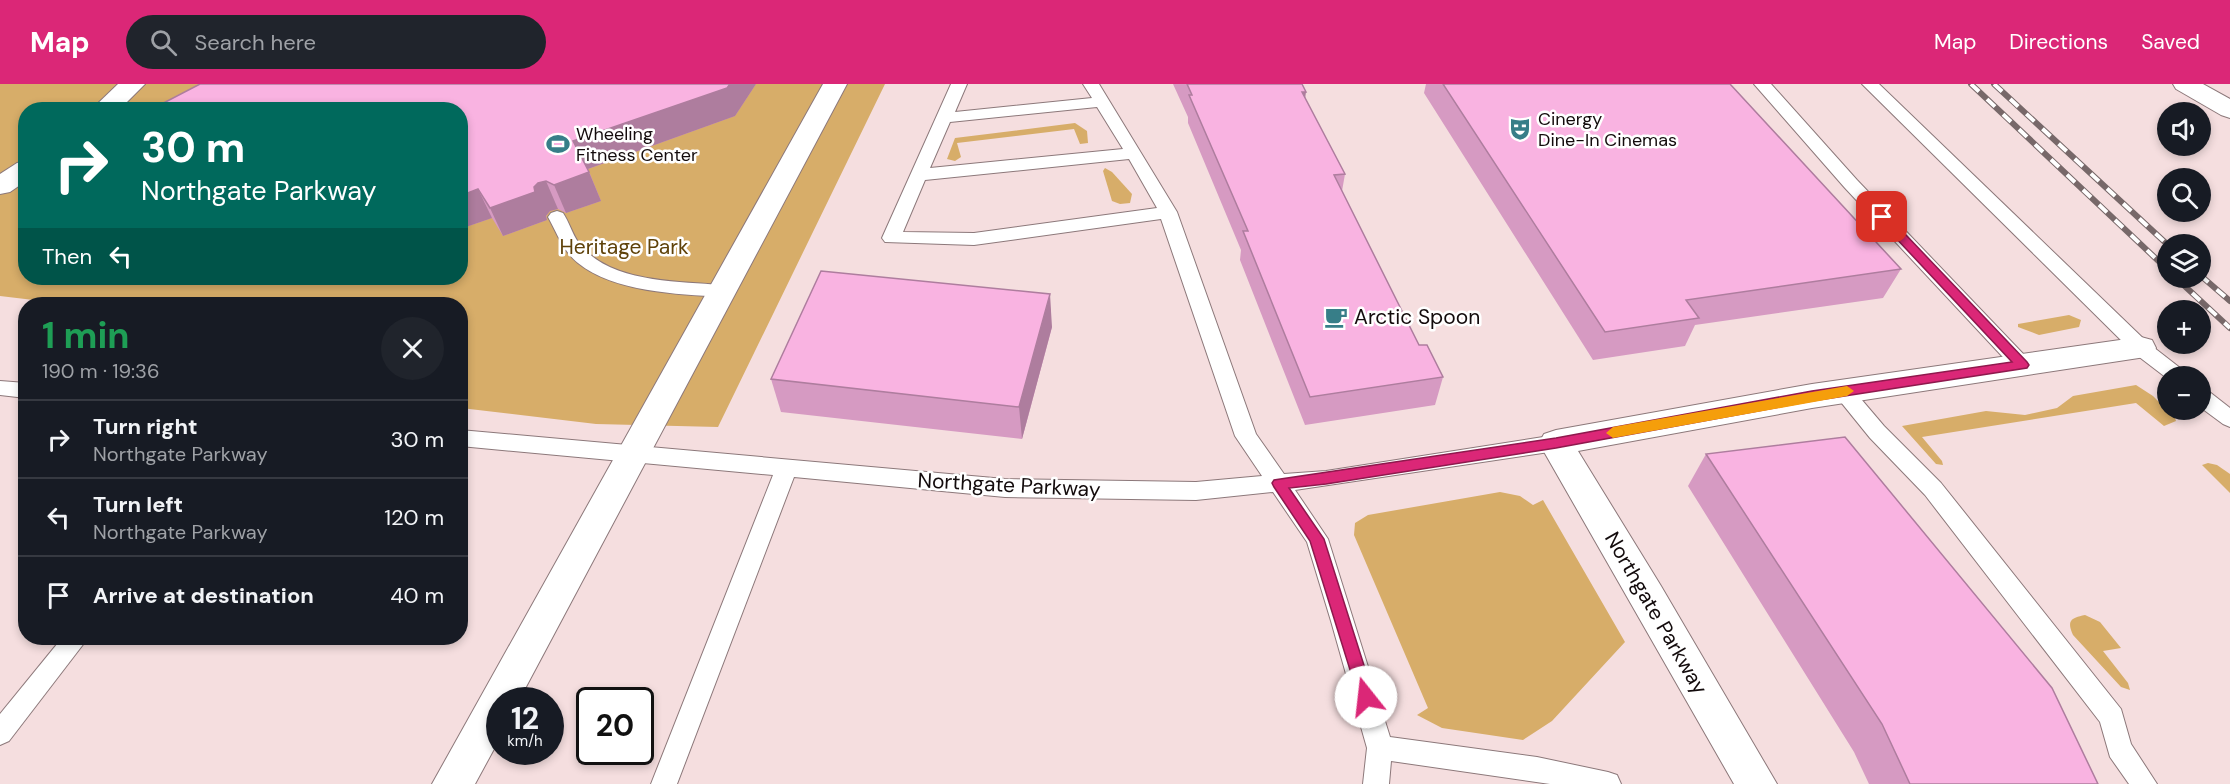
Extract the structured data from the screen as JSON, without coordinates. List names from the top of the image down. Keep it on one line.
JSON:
{"streets":{"street":["Northgate Parkway"]},"parks":["Heritage Park"],"places":{"theatre":["Cinergy Dine-In Cinemas"],"sports":["Wheeling Fitness Center"],"cafe":["Arctic Spoon"]},"page":{"header":"Map","search":"Search here","nav":["Map","Directions","Saved"],"map_buttons":["+","−"],"turn":["30 m","Northgate Parkway"],"then":"Then","heading":["1 min","190 m · 19:36"],"list":[{"name":"Turn right","note":"Northgate Parkway","value":"30 m"},{"name":"Turn left","note":"Northgate Parkway","value":"120 m"},{"name":"Arrive at destination","value":"40 m"}],"speed":"12 km/h","limit":"20"}}
